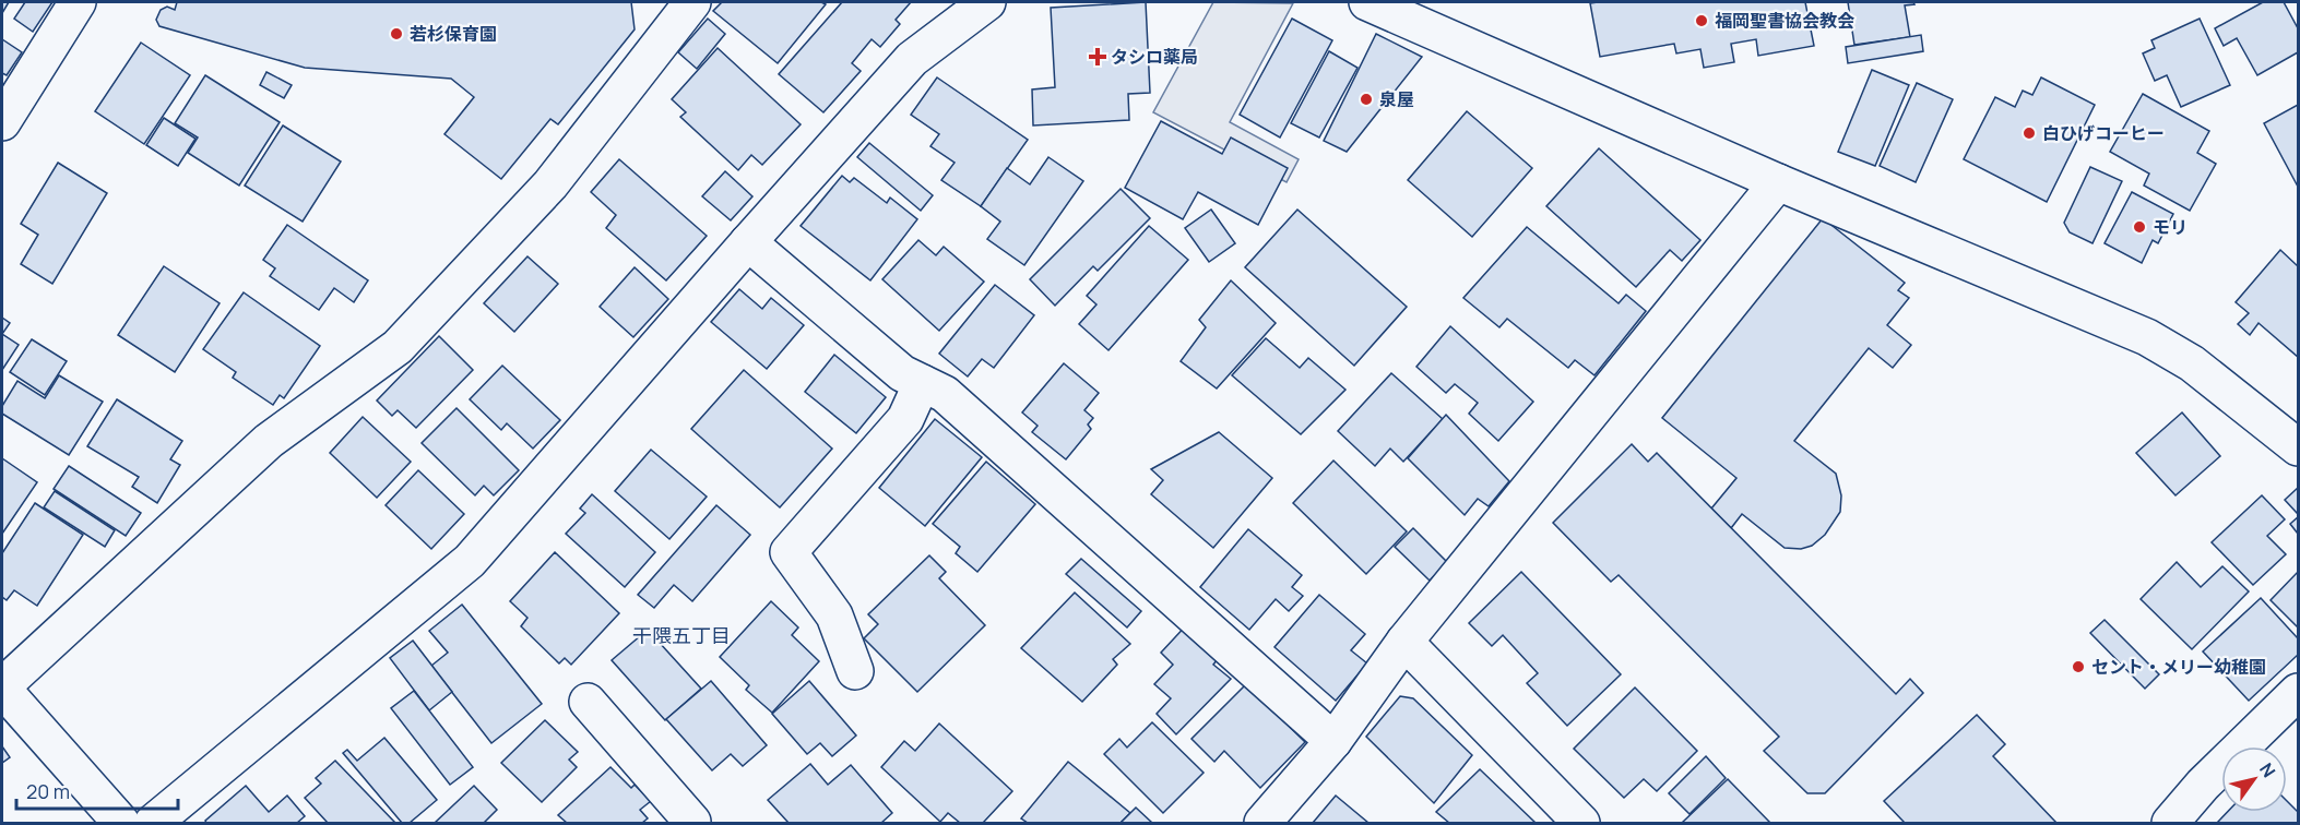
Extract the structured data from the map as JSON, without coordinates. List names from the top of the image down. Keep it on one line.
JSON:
{"districts":["干隈五丁目"],"places":{"other":["福岡聖書協会教会","若杉保育園","泉屋","白ひげコーヒー","モリ","セント・メリー幼稚園"],"health":["タシロ薬局"]},"scale_bar":"20 m","north":"top right"}
